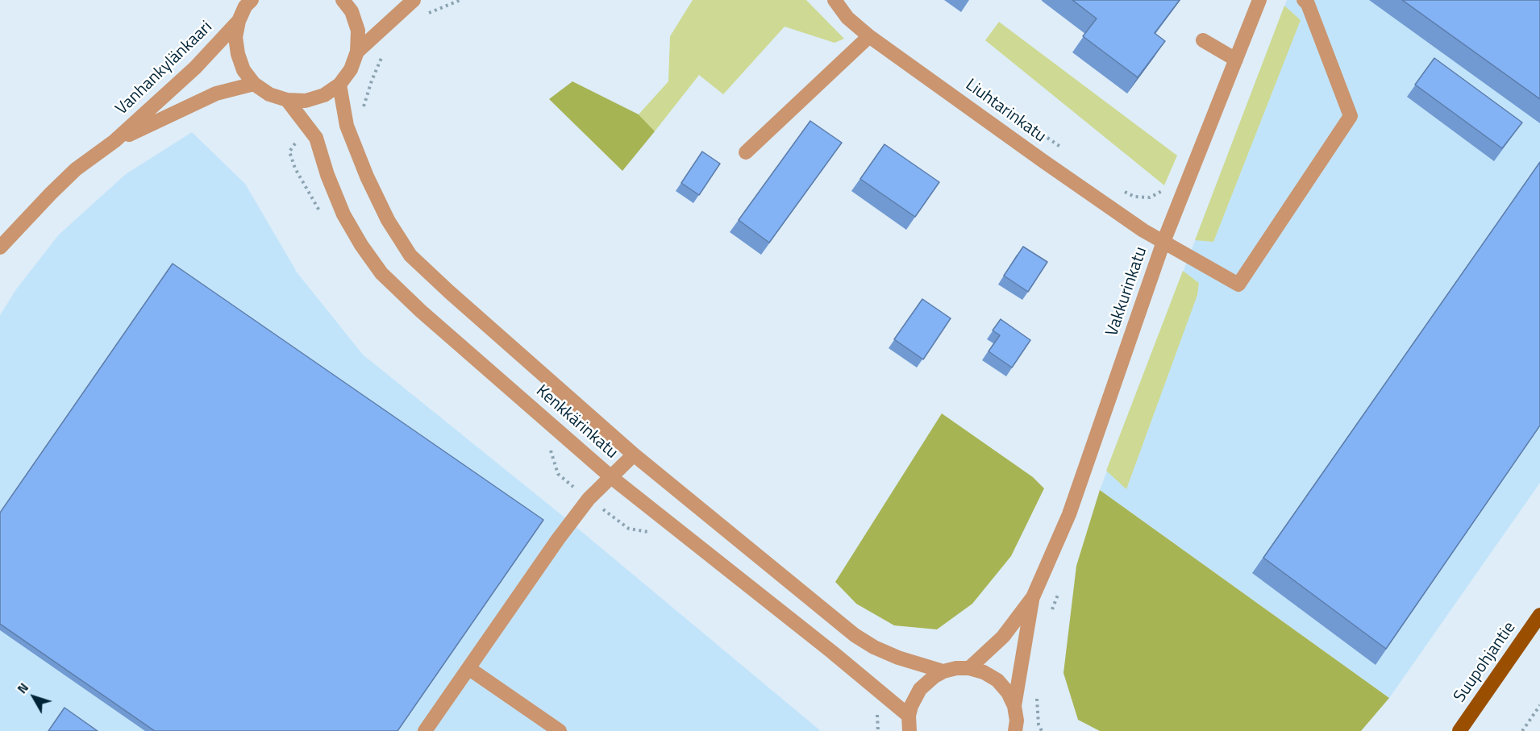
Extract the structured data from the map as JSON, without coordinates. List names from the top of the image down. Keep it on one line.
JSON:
{"streets":{"main road":["Suupohjantie"],"street":["Vanhankylänkaari","Liuhtarinkatu","Vakkurinkatu","Kenkkärinkatu"]},"crossings":[["Liuhtarinkatu","Vakkurinkatu"]],"north":"top left"}
